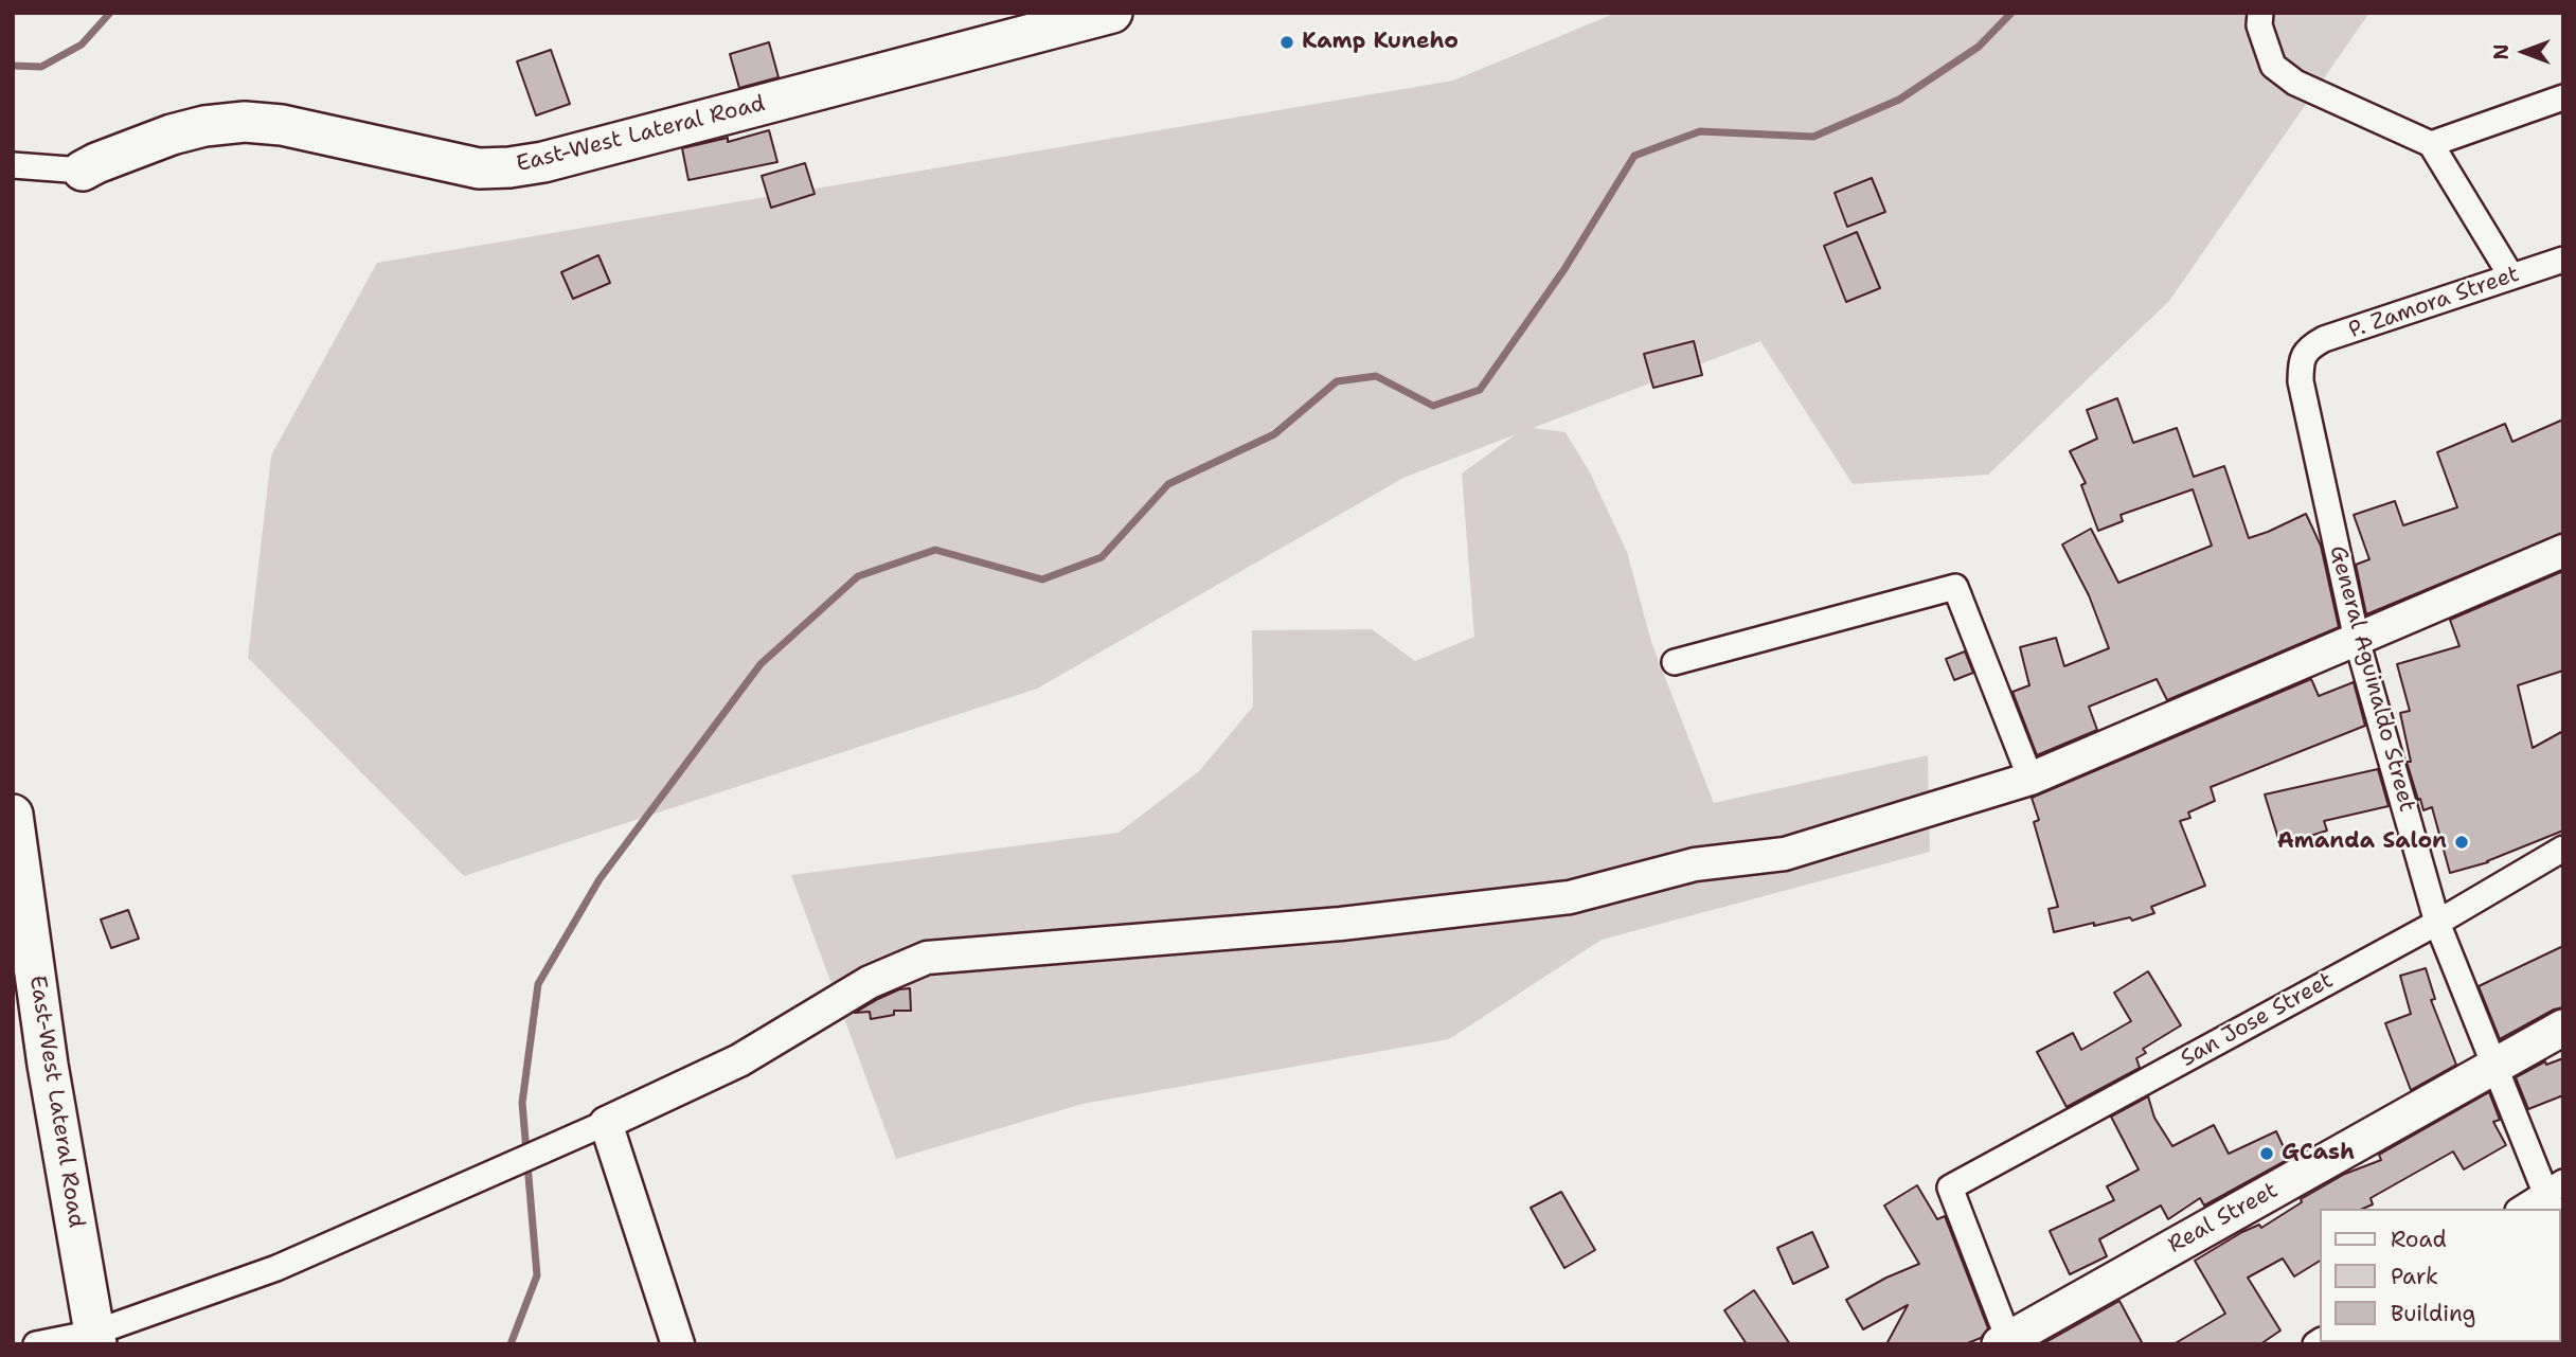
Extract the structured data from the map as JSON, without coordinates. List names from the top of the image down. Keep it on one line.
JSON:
{"streets":{"main road":["East-West Lateral Road","Real Street"],"street":["P. Zamora Street","General Aguinaldo Street","San Jose Street"]},"crossings":[["P. Zamora Street","General Aguinaldo Street"],["General Aguinaldo Street","San Jose Street"],["General Aguinaldo Street","Real Street"],["San Jose Street","Real Street"]],"places":["Kamp Kuneho","Amanda Salon","GCash"],"legend":["Road","Park","Building"],"north":"left"}
